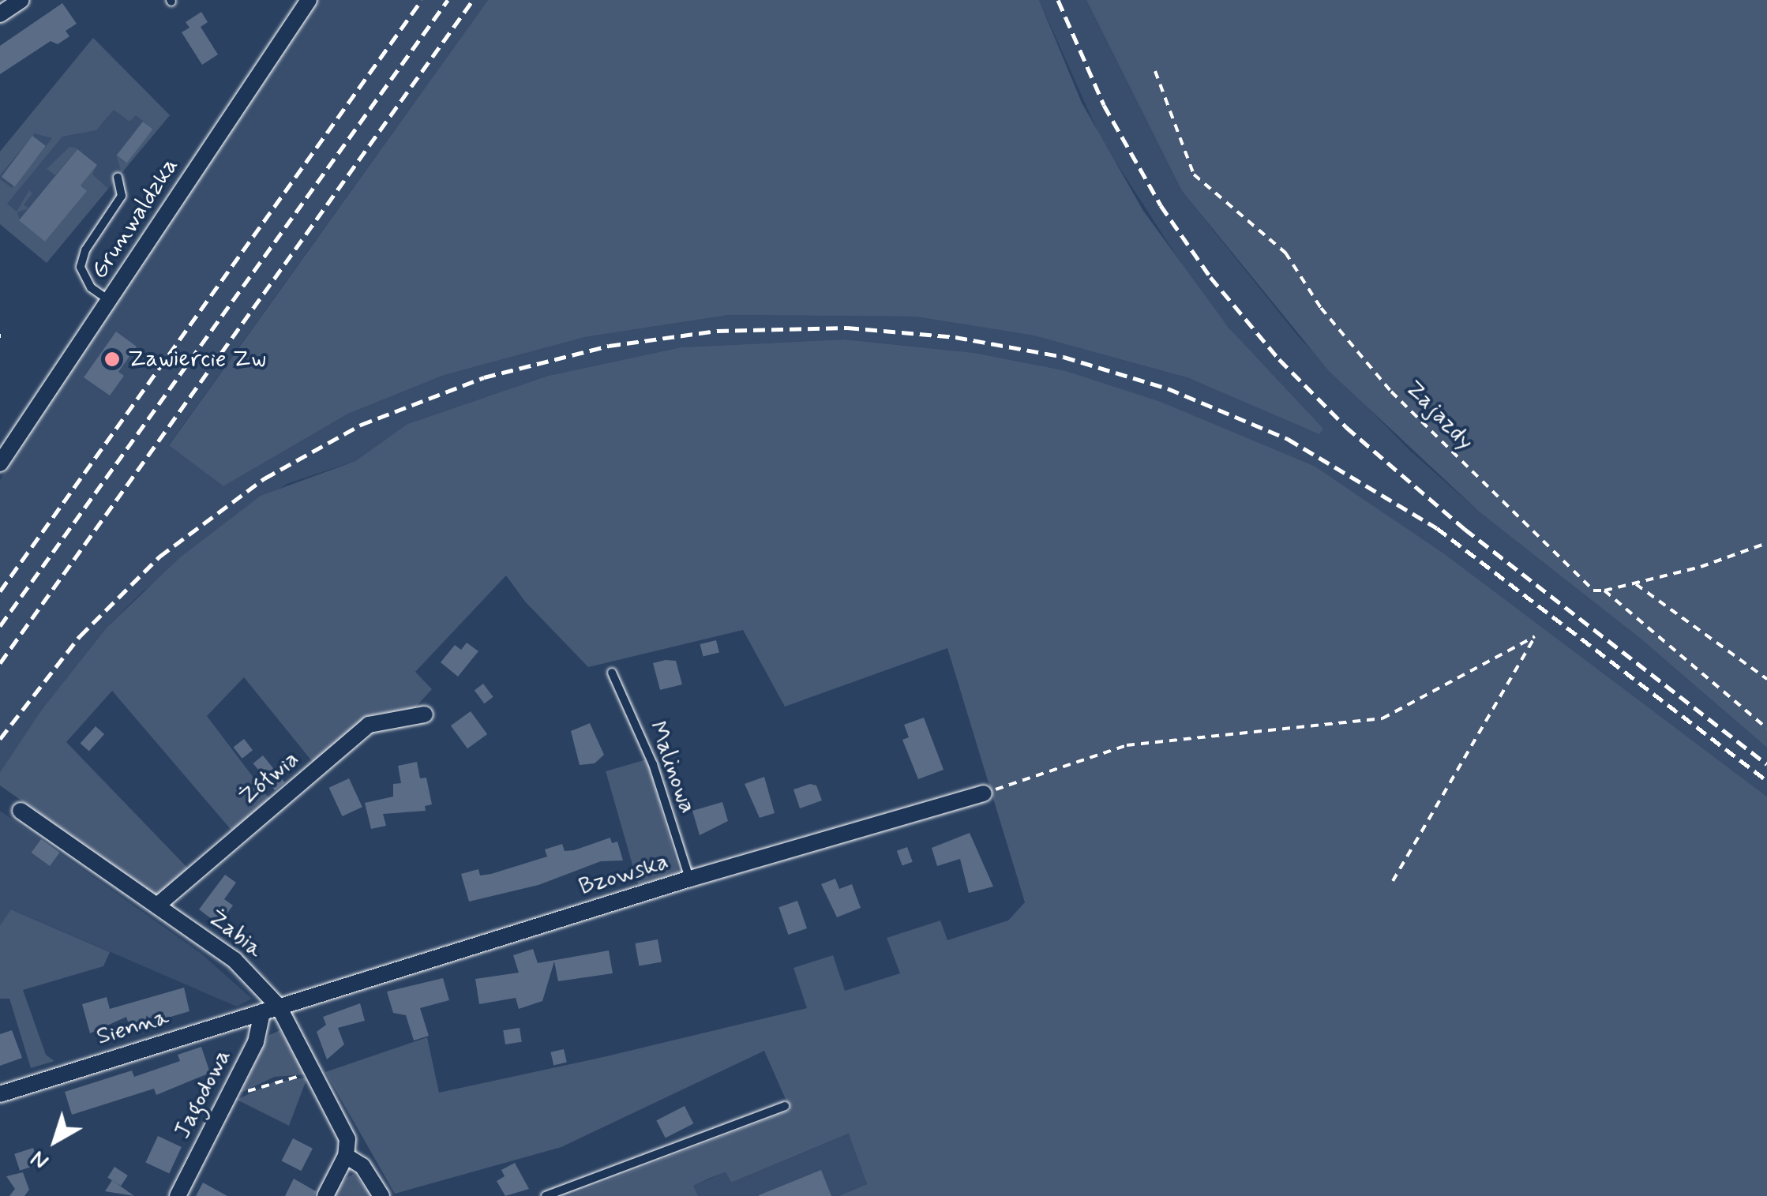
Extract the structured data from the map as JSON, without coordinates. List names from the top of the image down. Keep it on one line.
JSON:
{"streets":{"street":["Grunwaldzka","Żółwia","Bzowska","Żabia","Sienna","Jagodowa"],"lane":["Malinowa"],"path":["Zajazdy"]},"crossings":[["Malinowa","Bzowska"],["Żółwia","Żabia"],["Bzowska","Żabia"],["Bzowska","Sienna"],["Żabia","Sienna"],["Sienna","Jagodowa"]],"places":["Zawiercie Zw"],"north":"bottom left"}
